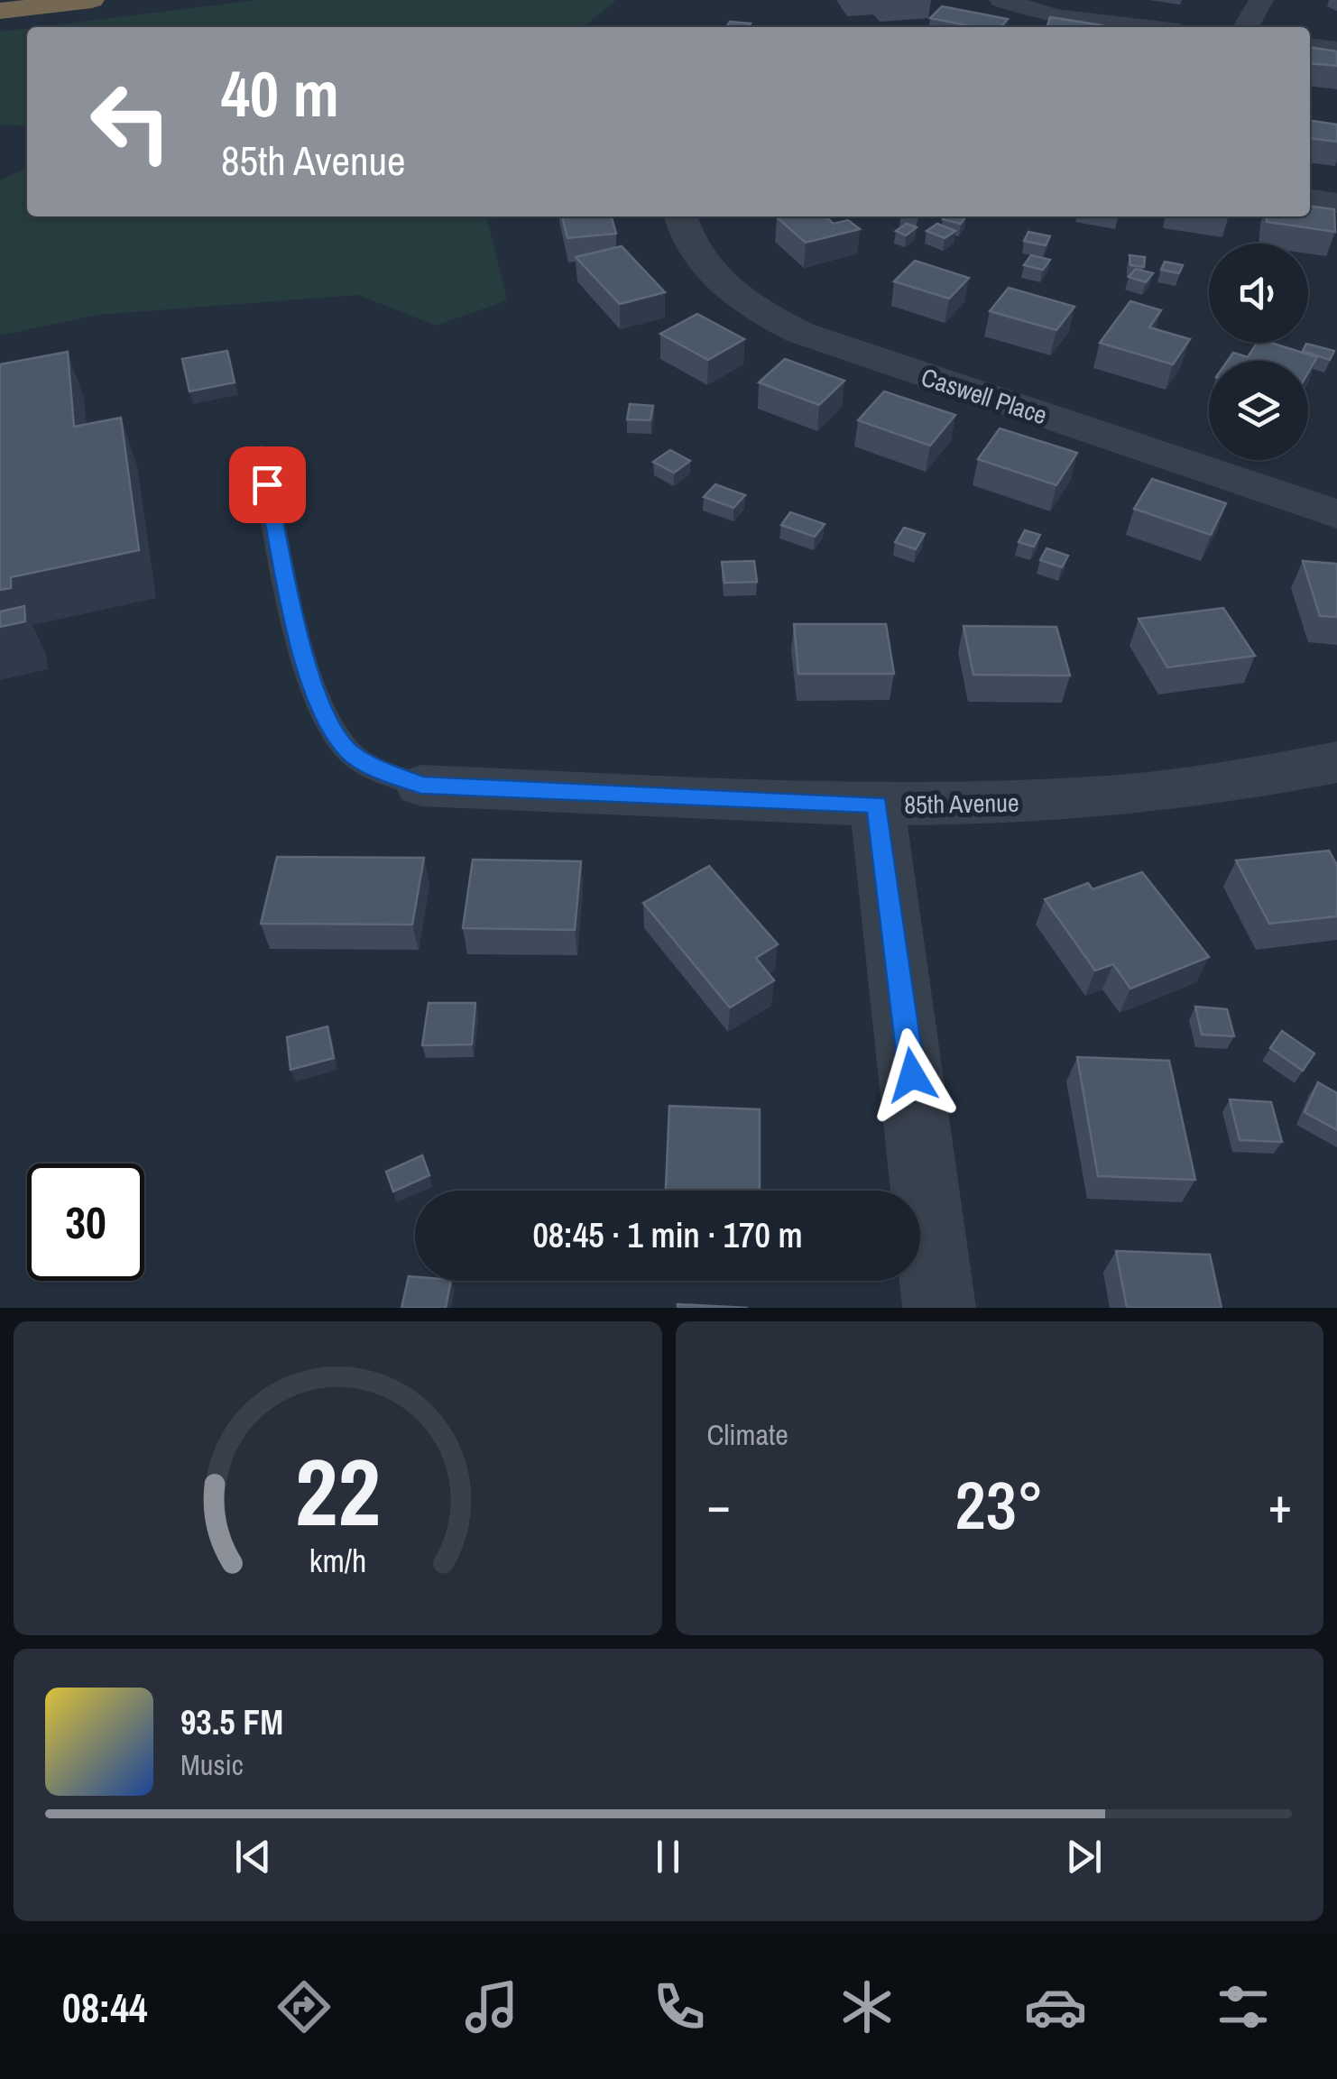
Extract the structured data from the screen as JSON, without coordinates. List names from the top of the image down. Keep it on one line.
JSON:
{"streets":{"street":["Caswell Place","85th Avenue"]},"page":{"turn":["40 m","85th Avenue"],"limit":"30","trip":"08:45 · 1 min · 170 m","tile":"Climate","heat":["−","23°","+"],"song":["93.5 FM","Music"],"tabs":"08:44","gauge":["22","km/h"]}}
